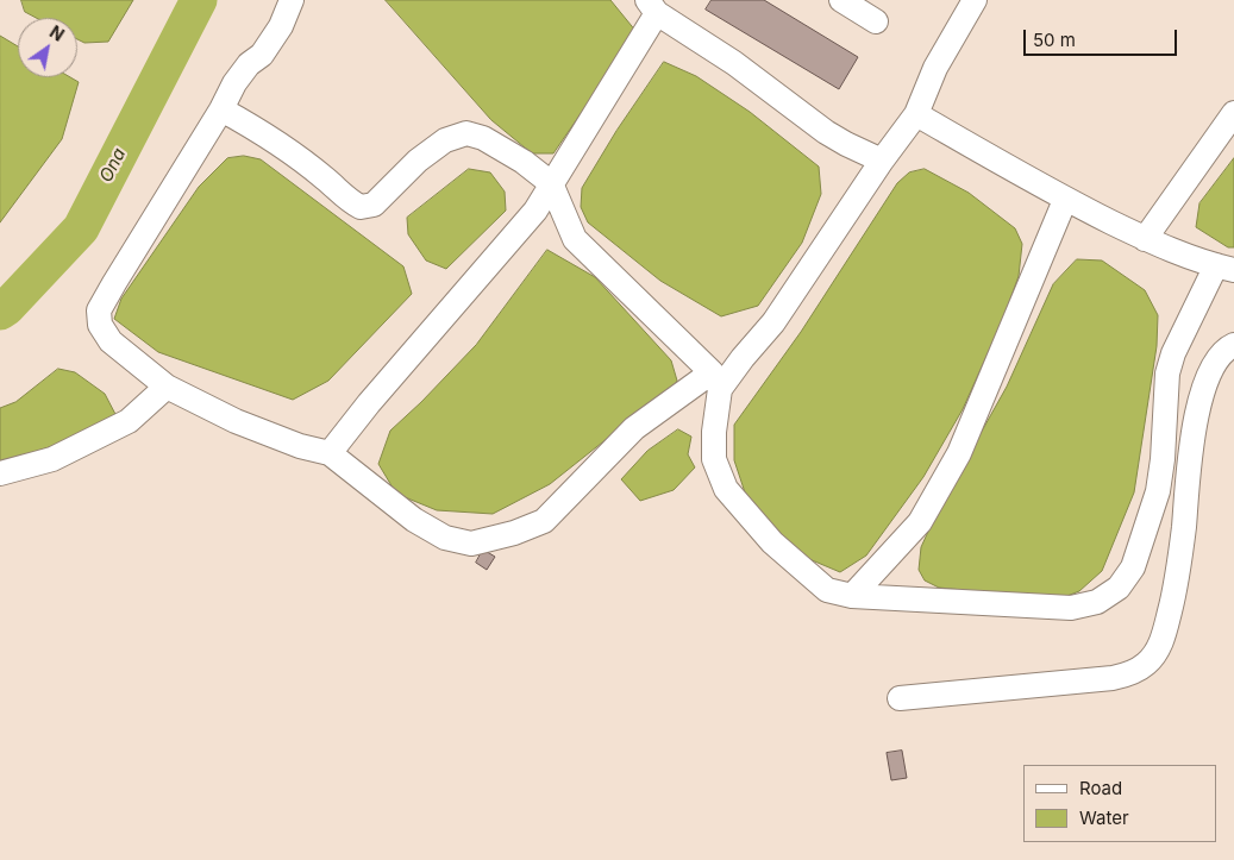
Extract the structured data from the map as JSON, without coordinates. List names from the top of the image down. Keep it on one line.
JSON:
{"water":["Ona"],"legend":["Road","Water"],"scale_bar":"50 m","north":"top right"}
